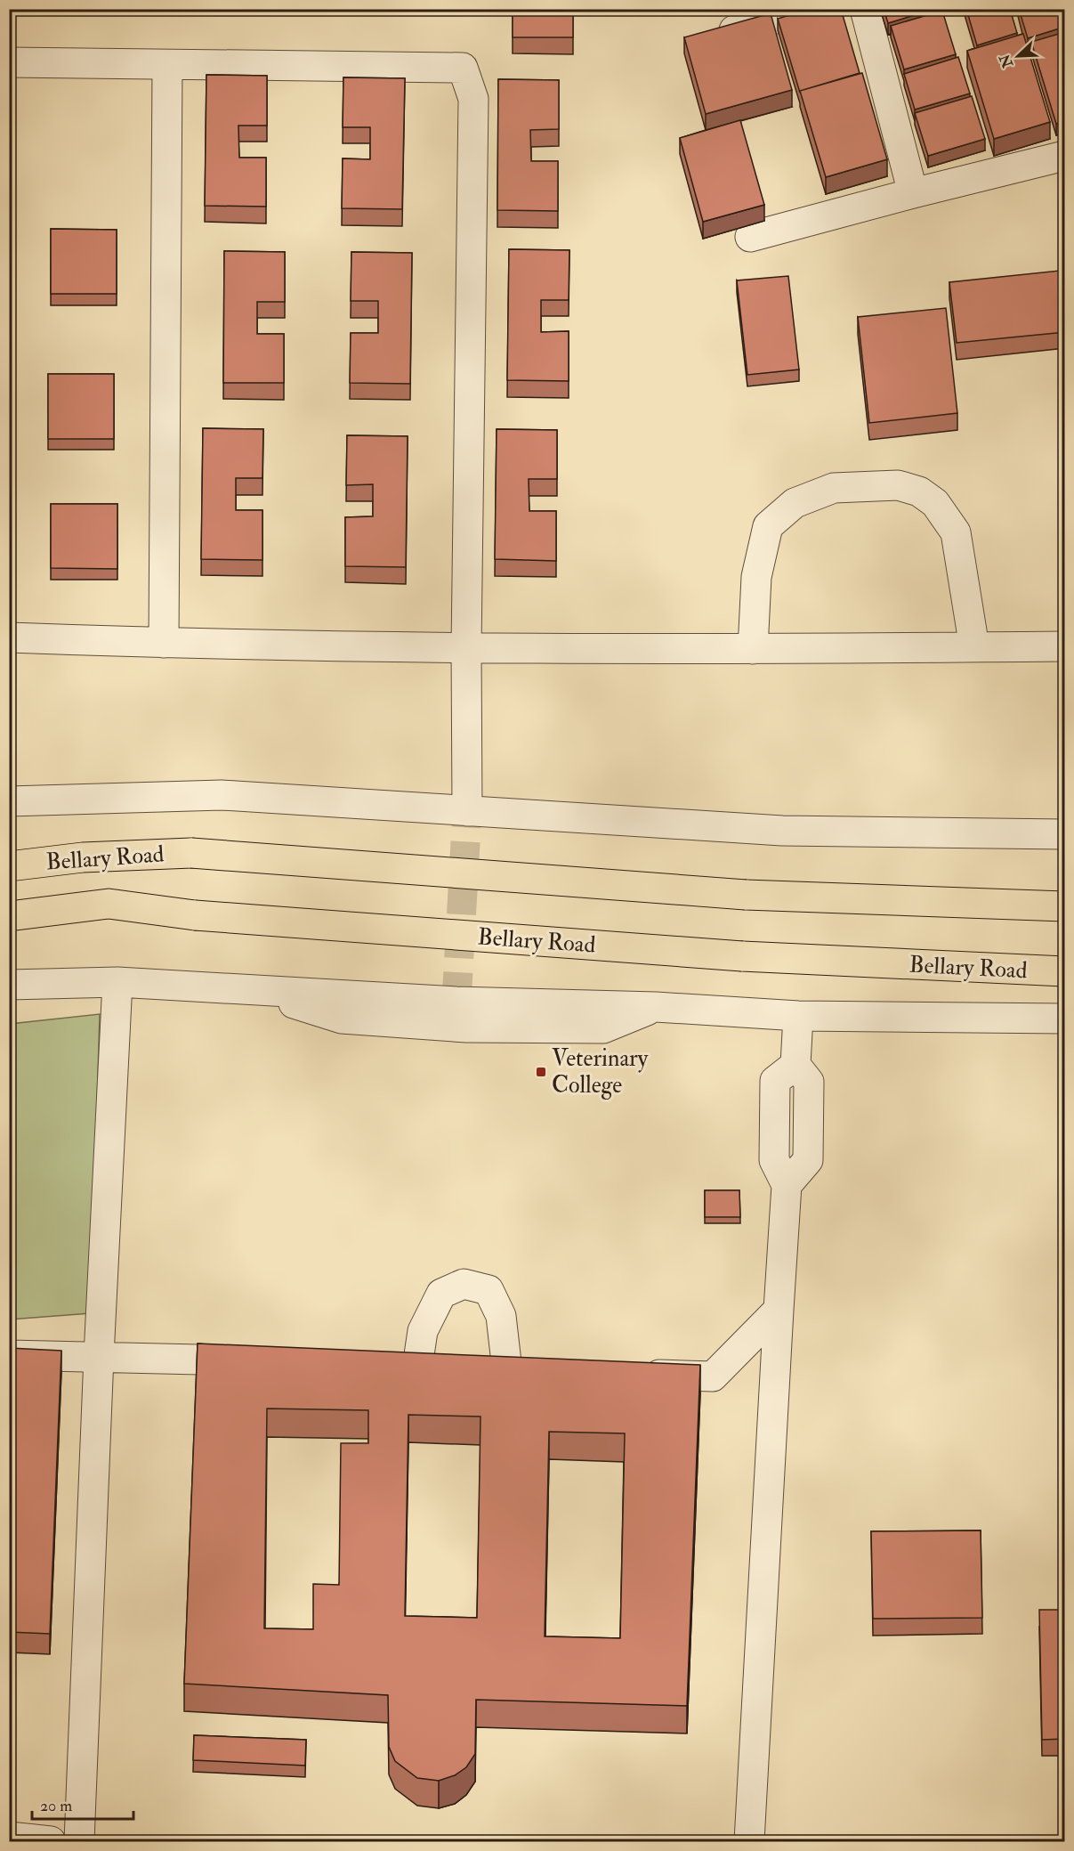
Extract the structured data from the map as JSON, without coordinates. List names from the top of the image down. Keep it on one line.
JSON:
{"streets":{"highway":["Bellary Road"]},"places":{"transit":["Veterinary College"]},"scale_bar":"20 m","north":"bottom left"}
